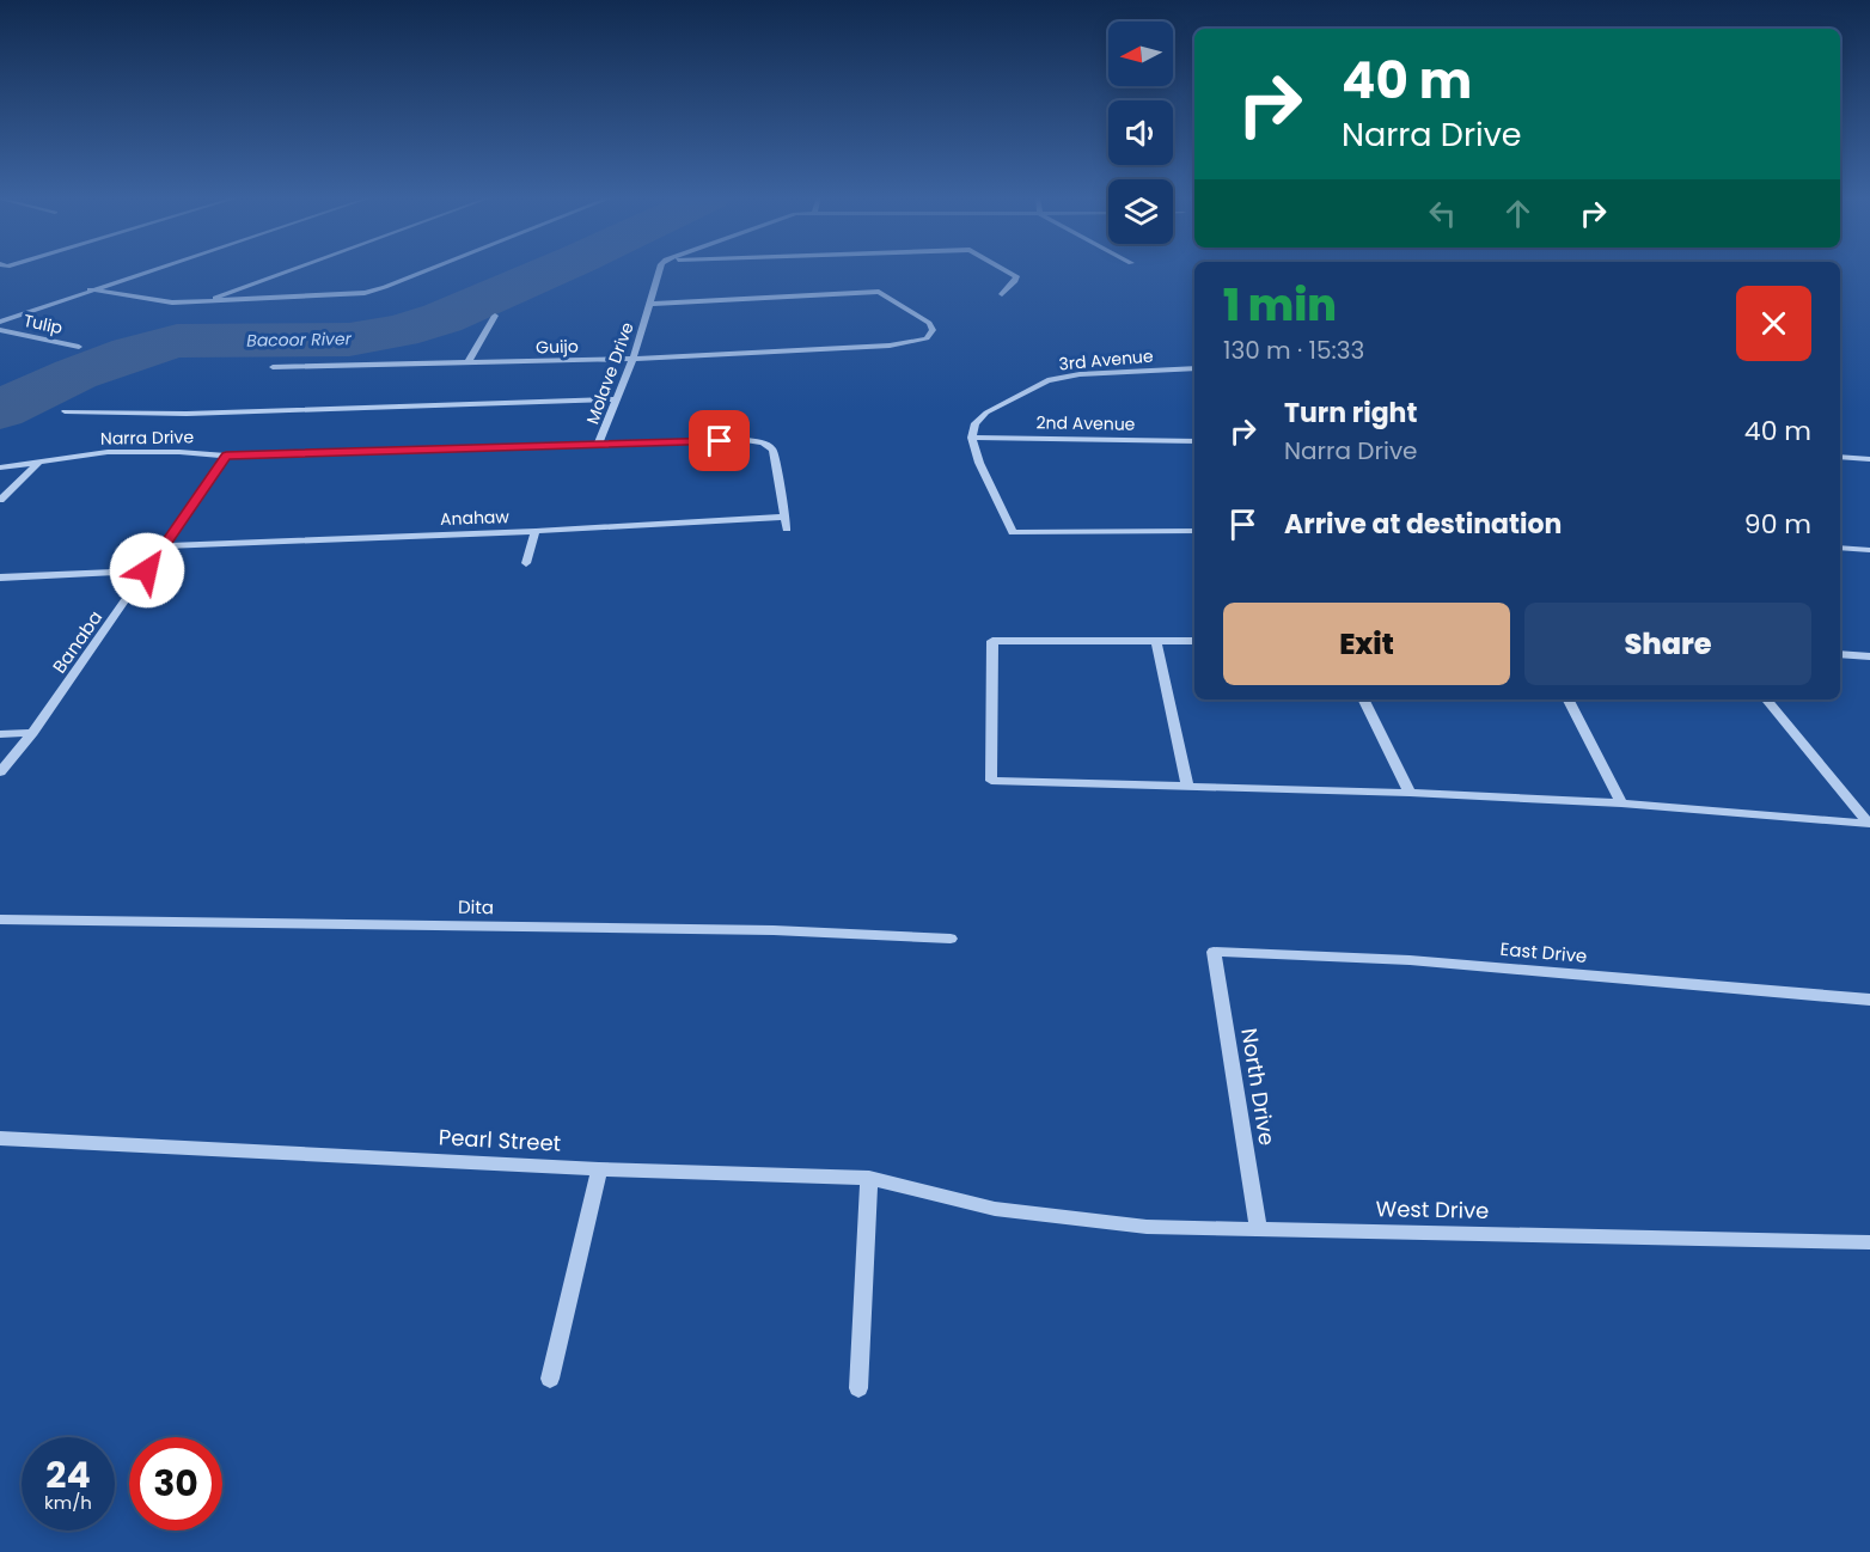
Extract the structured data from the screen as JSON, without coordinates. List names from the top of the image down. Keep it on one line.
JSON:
{"streets":{"street":["Tulip","Guijo","3rd Avenue","Molave Drive","2nd Avenue","Narra Drive","Anahaw","Banaba","Dita","East Drive","North Drive","Pearl Street","West Drive"]},"crossings":[["Guijo","Molave Drive"],["3rd Avenue","2nd Avenue"],["Molave Drive","Narra Drive"],["Narra Drive","Anahaw"],["Narra Drive","Banaba"],["Anahaw","Banaba"],["East Drive","North Drive"],["North Drive","West Drive"],["Pearl Street","West Drive"]],"water":["Bacoor River"],"north":"left","page":{"turn":["40 m","Narra Drive"],"heading":["1 min","130 m · 15:33"],"list":[{"name":"Turn right","note":"Narra Drive","value":"40 m"},{"name":"Arrive at destination","value":"90 m"}],"buttons":["Exit","Share"],"speed":"24 km/h","limit":"30"}}
